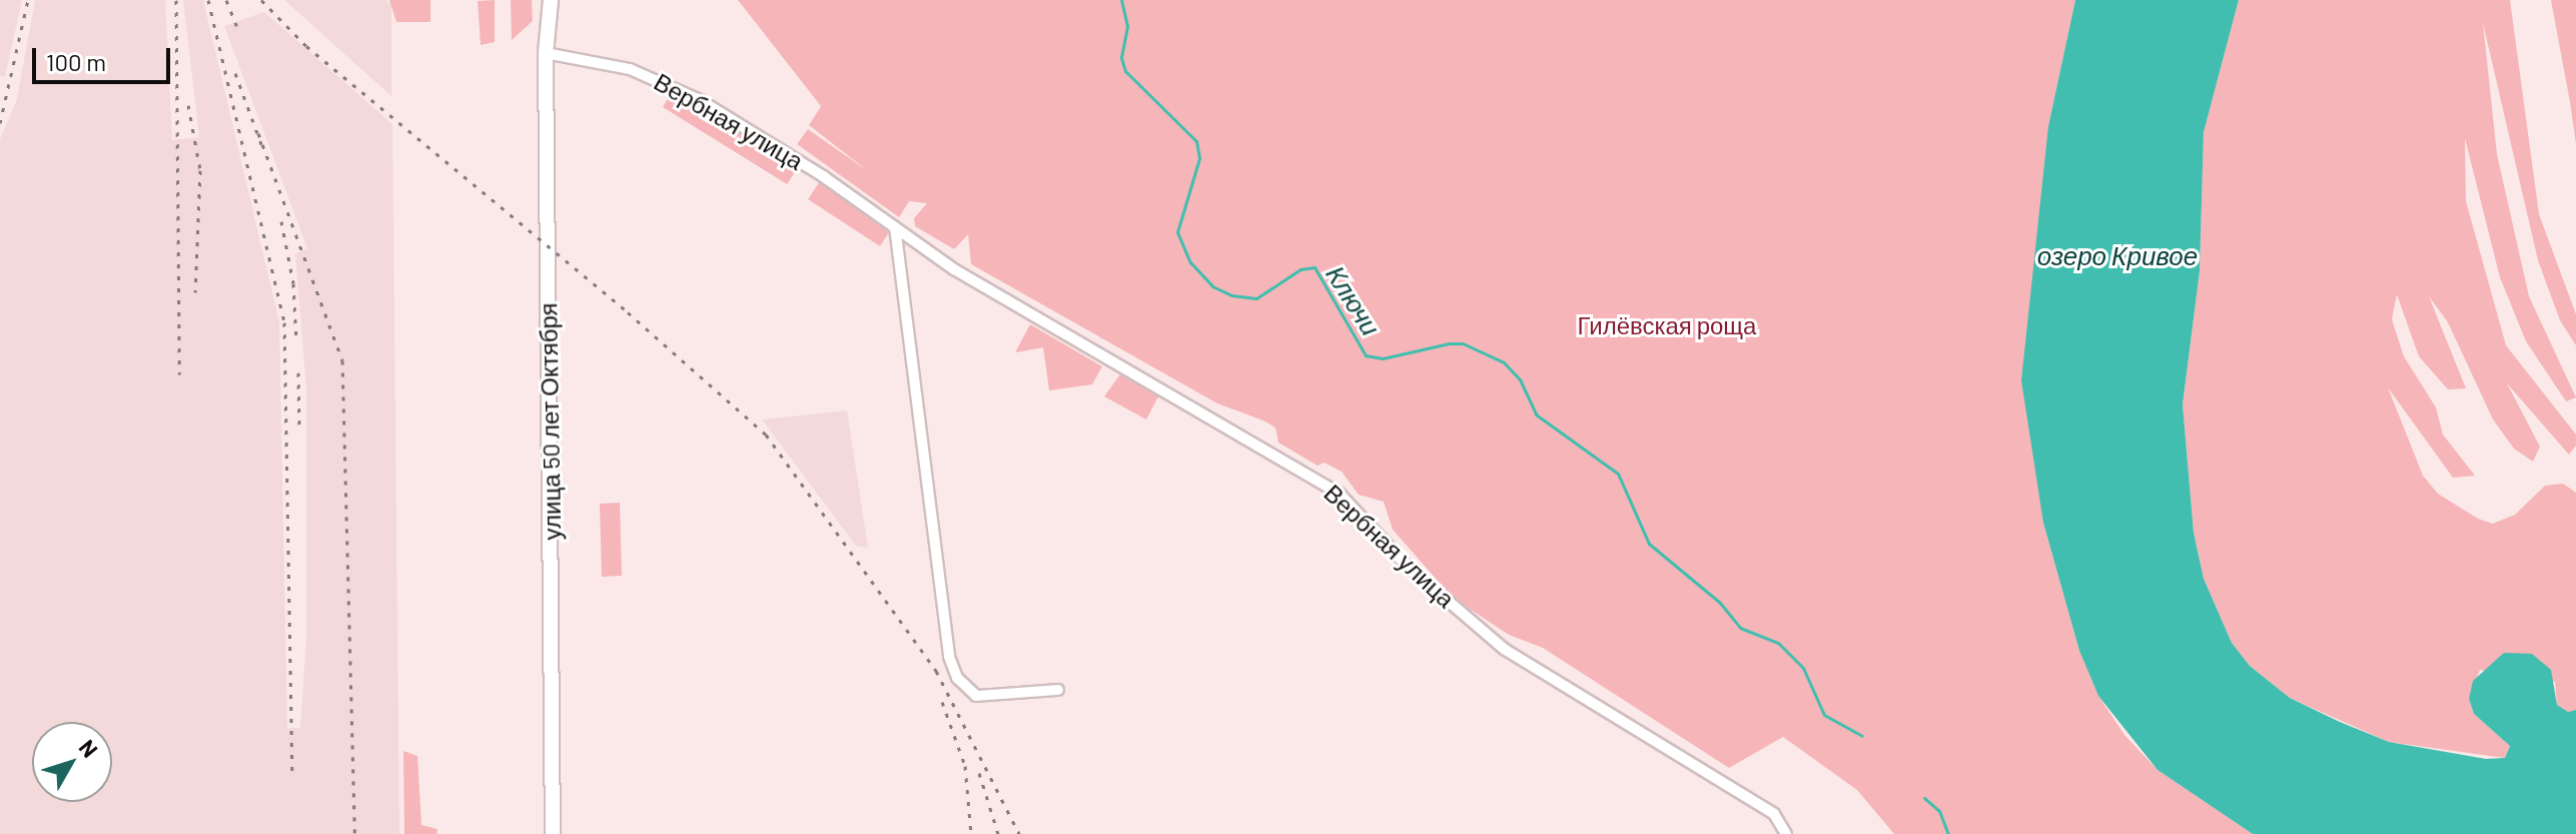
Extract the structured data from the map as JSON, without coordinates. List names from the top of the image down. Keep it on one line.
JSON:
{"streets":{"main road":["улица 50 лет Октября"],"street":["Вербная улица"]},"crossings":[["Вербная улица","улица 50 лет Октября"]],"water":["озеро Кривое","Ключи"],"parks":["Гилёвская роща"],"scale_bar":"100 m","north":"top right"}
